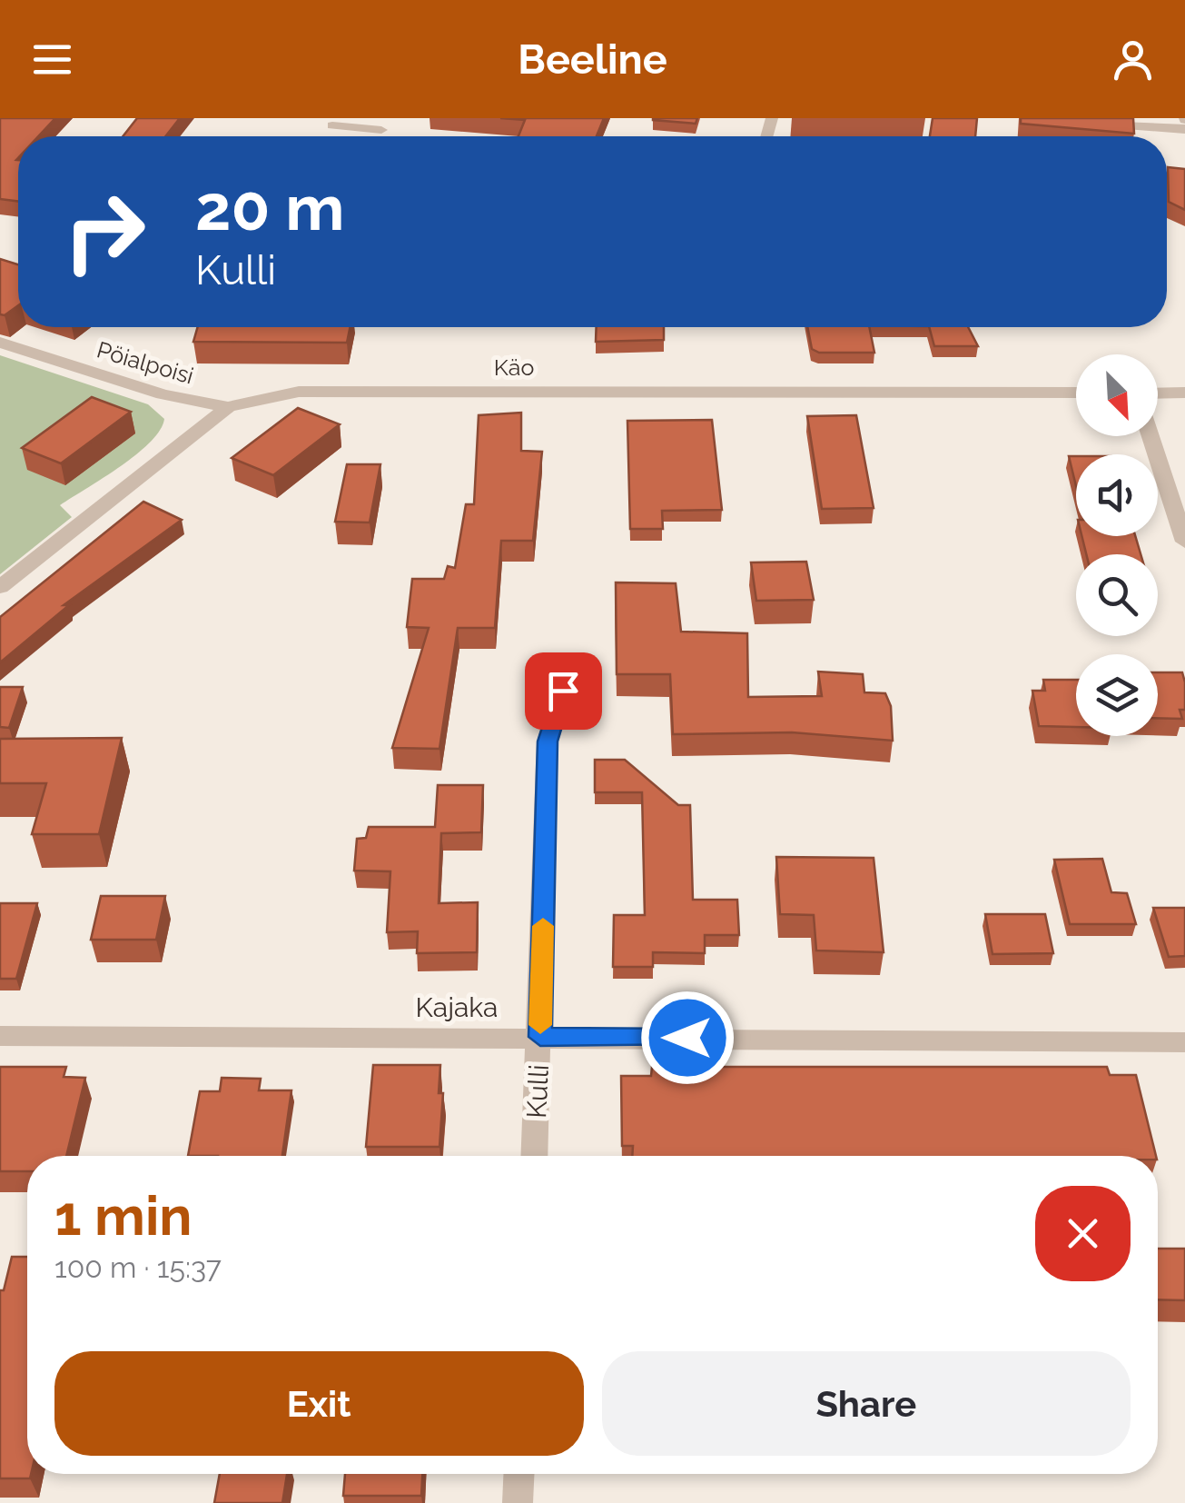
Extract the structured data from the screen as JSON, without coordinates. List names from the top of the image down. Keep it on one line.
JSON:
{"streets":{"street":["Pöialpoisi","Käo","Kajaka","Kulli"]},"crossings":[["Pöialpoisi","Käo"],["Kajaka","Kulli"]],"north":"bottom right","page":{"header":"Beeline","turn":["20 m","Kulli"],"heading":["1 min","100 m · 15:37"],"buttons":["Exit","Share"]}}
